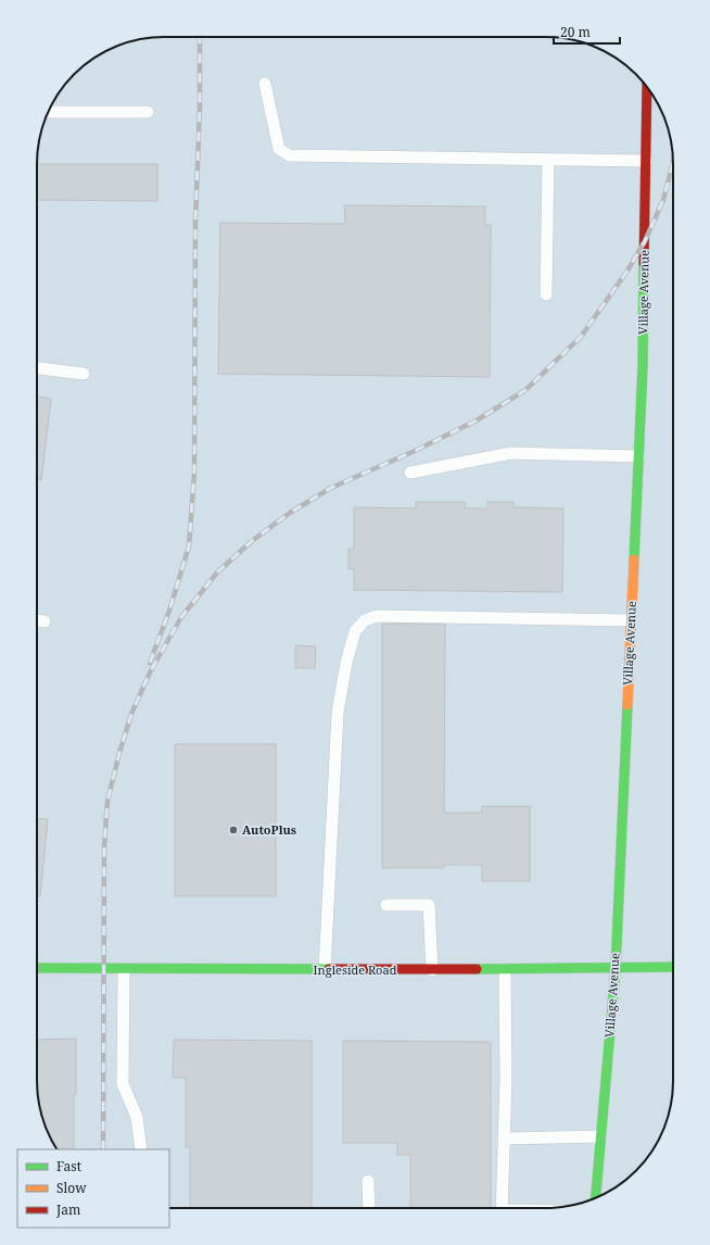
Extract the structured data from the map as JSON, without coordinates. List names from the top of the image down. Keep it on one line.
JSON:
{"streets":{"street":["Village Avenue","Ingleside Road"]},"crossings":[["Village Avenue","Ingleside Road"]],"places":["AutoPlus"],"legend":["Fast","Slow","Jam"],"scale_bar":"20 m"}
